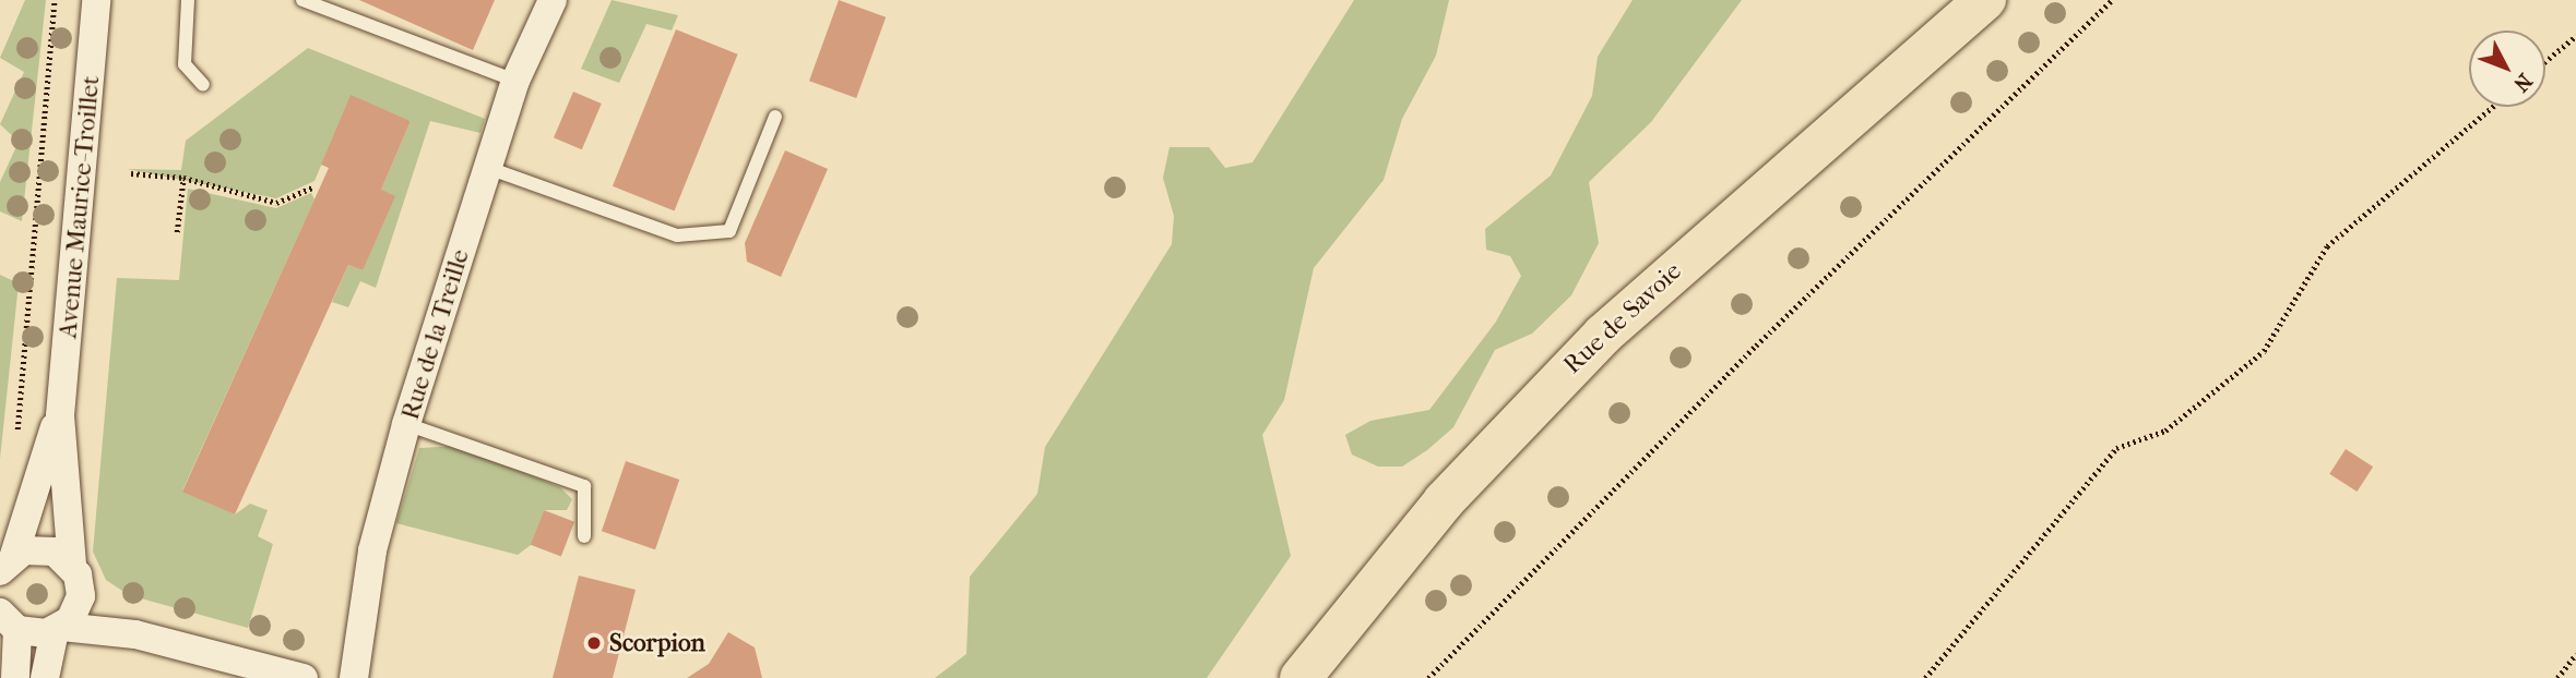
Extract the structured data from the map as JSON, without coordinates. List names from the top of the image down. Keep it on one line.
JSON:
{"streets":{"main road":["Rue de Savoie"],"street":["Avenue Maurice-Troillet","Rue de la Treille"]},"places":["Scorpion"],"north":"bottom right"}
